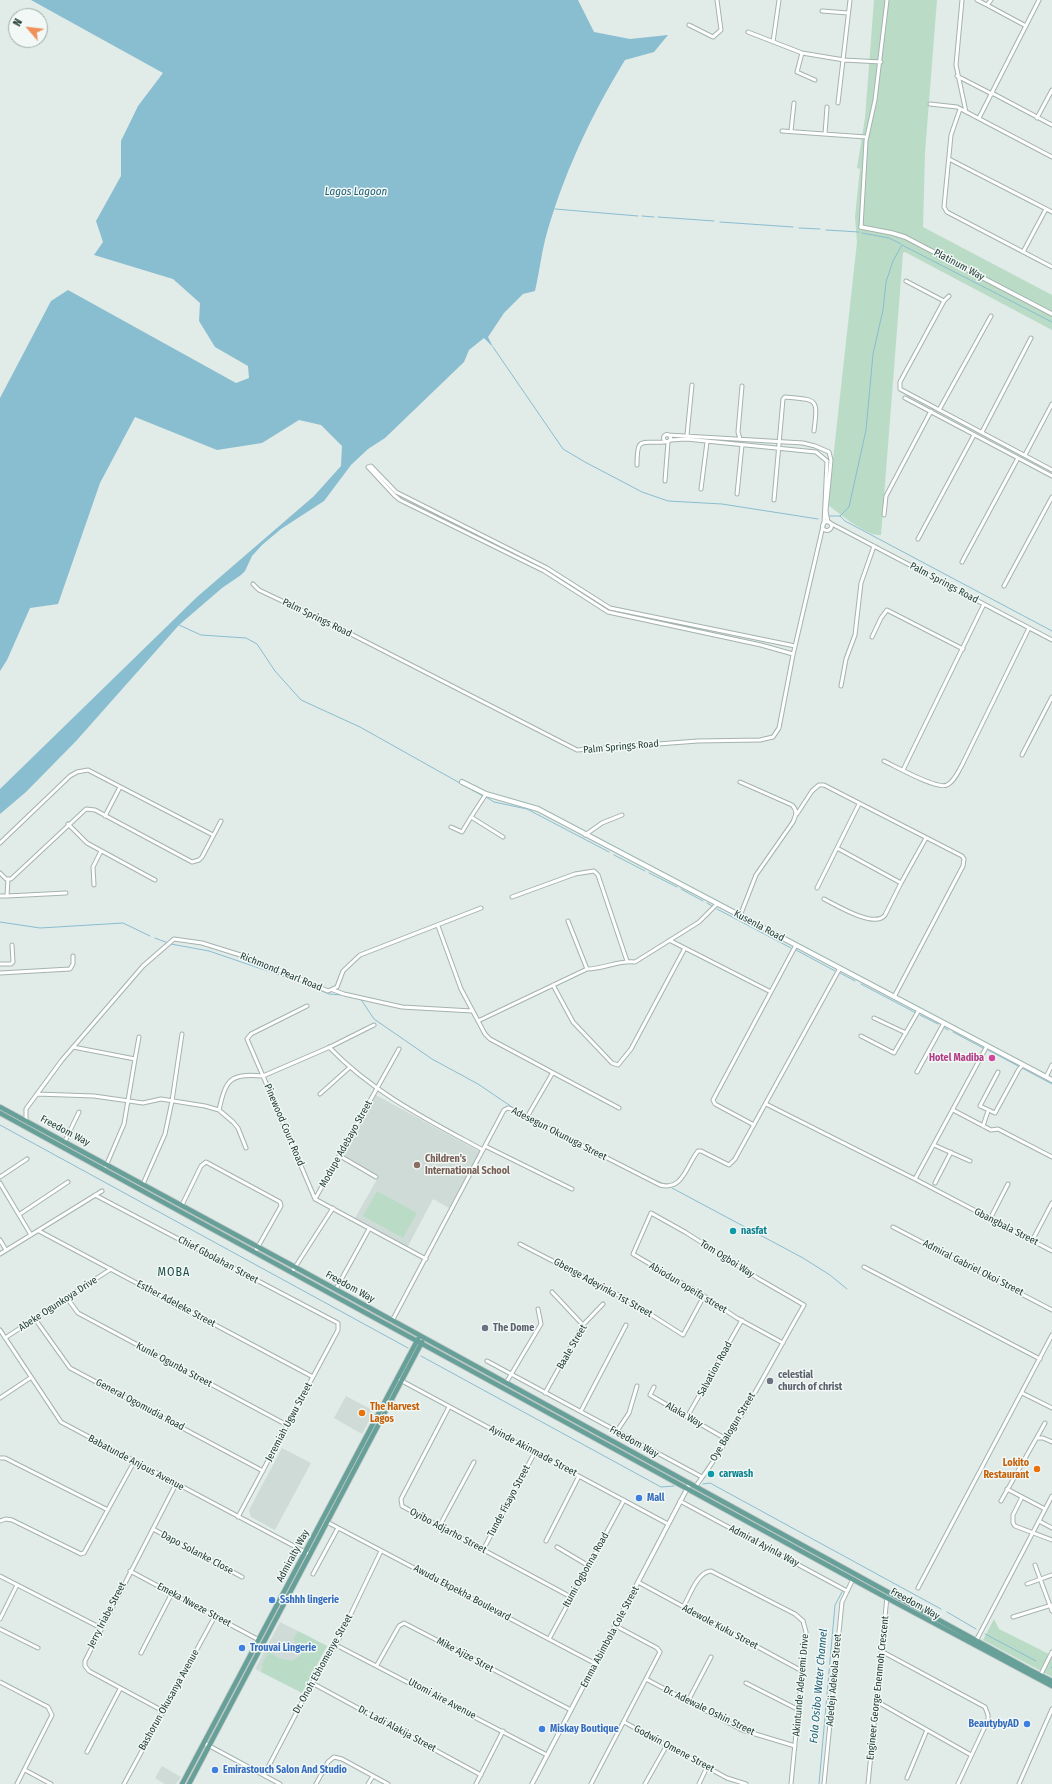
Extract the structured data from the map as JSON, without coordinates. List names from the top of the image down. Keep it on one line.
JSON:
{"streets":{"main road":["Kusenla Road","Freedom Way","Admiralty Way"],"street":["Platinum Way","Palm Springs Road","Richmond Pearl Road","Pinewood Court Road","Adesegun Okunuga Street","Modupe Adebayo Street","Gbangbala Street","Tom Ogboi Way","Chief Gbolahan Street","Admiral Gabriel Okoi Street","Gbenge Adeyinka 1st Street","Abiodun opeifa street","Abeke Ogunkoya Drive","Esther Adeleke Street","Baale Street","Kunle Ogunba Street","Salvation Road","General Ogomudia Road","Alaka Way","Jeremiah Ugwu Street","Oye Balogun Street","Ayinde Akinmade Street","Babatunde Anjous Avenue","Tunde Fisayo Street","Oyibo Adjarho Street","Admiral Ayinla Way","Dapo Solanke Close","Itumi Ogbonna Road","Awudu Ekpekha Boulevard","Emeka Nweze Street","Jerry Iriabe Street","Adewole Kuku Street","Emma Abimbola Cole Street","Mike Ajize Stret","Dr. Onoh Ebhomenye Street","Adedeji Adekola Street","Akintunde Adeyemi Drive","Engineer George Enenmoh Crescent","Utomi Aire Avenue","Bashorun Okusanya Avenue","Dr. Adewale Oshin Street","Dr. Ladi Alakija Street","Godwin Omene Street"]},"crossings":[["Richmond Pearl Road","Freedom Way"],["Pinewood Court Road","Modupe Adebayo Street"],["Freedom Way","Adesegun Okunuga Street"],["Freedom Way","Oye Balogun Street"],["Freedom Way","Admiralty Way"],["Freedom Way","Emma Abimbola Cole Street"],["Freedom Way","Adedeji Adekola Street"],["Freedom Way","Engineer George Enenmoh Crescent"],["Tom Ogboi Way","Abiodun opeifa street"],["Tom Ogboi Way","Oye Balogun Street"],["Chief Gbolahan Street","Jeremiah Ugwu Street"],["Gbenge Adeyinka 1st Street","Abiodun opeifa street"],["Abiodun opeifa street","Salvation Road"],["Abiodun opeifa street","Oye Balogun Street"],["Abeke Ogunkoya Drive","Esther Adeleke Street"],["Abeke Ogunkoya Drive","Kunle Ogunba Street"],["Abeke Ogunkoya Drive","General Ogomudia Road"],["Abeke Ogunkoya Drive","Babatunde Anjous Avenue"],["Esther Adeleke Street","Jeremiah Ugwu Street"],["Kunle Ogunba Street","Jeremiah Ugwu Street"],["Salvation Road","Alaka Way"],["General Ogomudia Road","Jeremiah Ugwu Street"],["Alaka Way","Oye Balogun Street"],["Jeremiah Ugwu Street","Babatunde Anjous Avenue"],["Ayinde Akinmade Street","Tunde Fisayo Street"],["Ayinde Akinmade Street","Oyibo Adjarho Street"],["Ayinde Akinmade Street","Admiralty Way"],["Ayinde Akinmade Street","Itumi Ogbonna Road"],["Ayinde Akinmade Street","Emma Abimbola Cole Street"],["Babatunde Anjous Avenue","Admiralty Way"],["Babatunde Anjous Avenue","Jerry Iriabe Street"],["Tunde Fisayo Street","Oyibo Adjarho Street"],["Oyibo Adjarho Street","Itumi Ogbonna Road"],["Admiral Ayinla Way","Emma Abimbola Cole Street"],["Admiral Ayinla Way","Adedeji Adekola Street"],["Dapo Solanke Close","Jerry Iriabe Street"],["Admiralty Way","Awudu Ekpekha Boulevard"],["Admiralty Way","Emeka Nweze Street"],["Itumi Ogbonna Road","Awudu Ekpekha Boulevard"],["Awudu Ekpekha Boulevard","Emma Abimbola Cole Street"],["Awudu Ekpekha Boulevard","Dr. Onoh Ebhomenye Street"],["Emeka Nweze Street","Jerry Iriabe Street"],["Emeka Nweze Street","Bashorun Okusanya Avenue"],["Jerry Iriabe Street","Bashorun Okusanya Avenue"],["Adewole Kuku Street","Emma Abimbola Cole Street"],["Adewole Kuku Street","Akintunde Adeyemi Drive"],["Emma Abimbola Cole Street","Mike Ajize Stret"],["Emma Abimbola Cole Street","Utomi Aire Avenue"],["Mike Ajize Stret","Utomi Aire Avenue"],["Dr. Onoh Ebhomenye Street","Utomi Aire Avenue"],["Dr. Onoh Ebhomenye Street","Dr. Ladi Alakija Street"],["Akintunde Adeyemi Drive","Dr. Adewale Oshin Street"]],"districts":["MOBA"],"water":["Lagos Lagoon","Fola Osibo Water Channel"],"places":["Hotel Madiba","Children's International School","nasfat","The Dome","celestial church of christ","The Harvest Lagos","Lokito Restaurant","carwash","Mall","Sshhh lingerie","Trouvai Lingerie","BeautybyAD","Miskay Boutique","Emirastouch Salon And Studio"],"north":"top left"}
